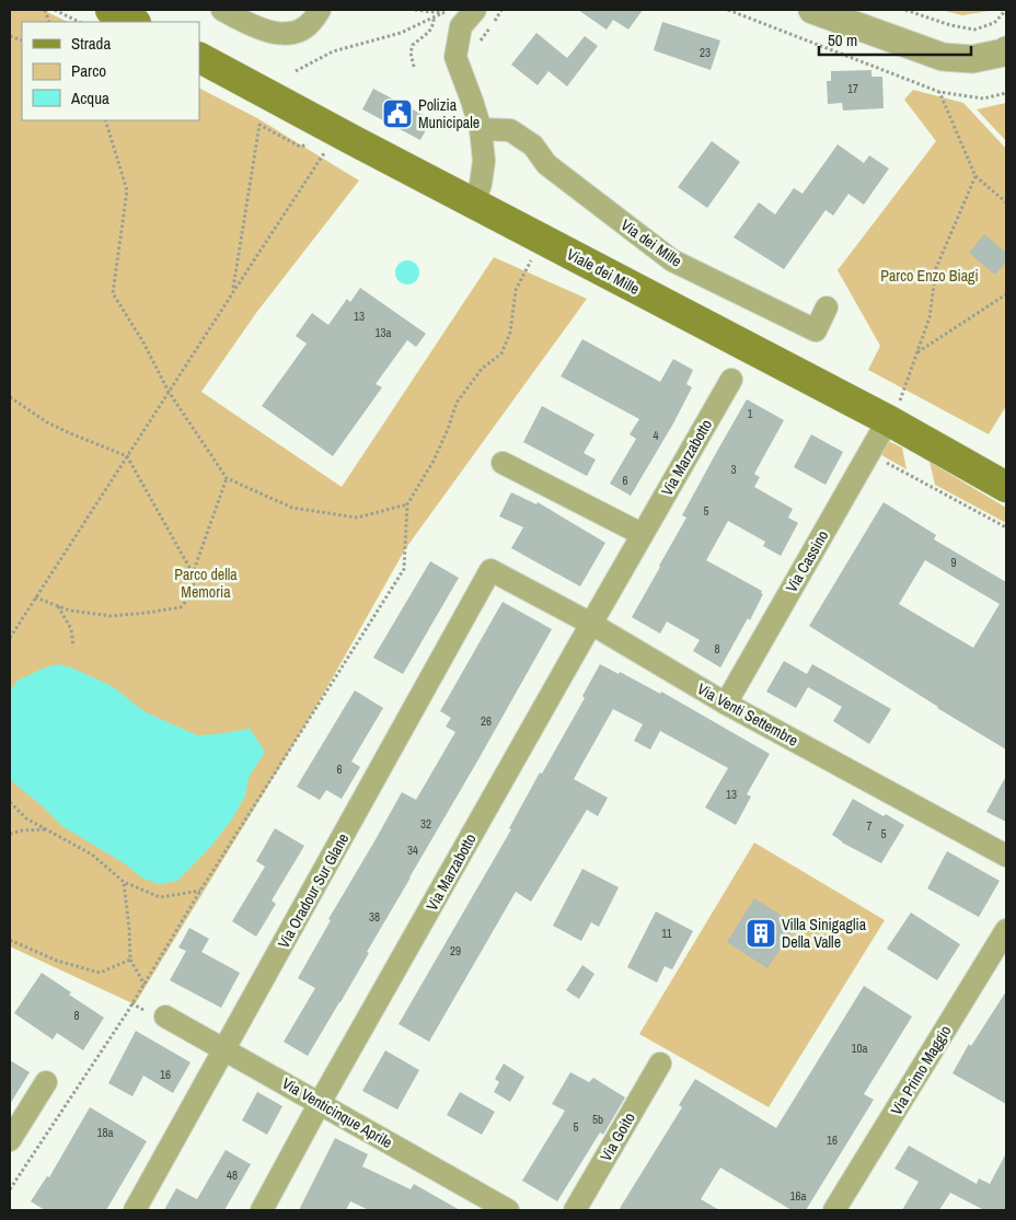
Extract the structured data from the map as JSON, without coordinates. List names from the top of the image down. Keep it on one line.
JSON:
{"streets":{"main road":["Viale dei Mille"],"street":["Via dei Mille","Via Marzabotto","Via Cassino","Via Venti Settembre","Via Oradour Sur Glane","Via Primo Maggio","Via Venticinque Aprile","Via Goito"]},"crossings":[["Viale dei Mille","Via Cassino"],["Via Marzabotto","Via Venti Settembre"],["Via Marzabotto","Via Venticinque Aprile"],["Via Cassino","Via Venti Settembre"],["Via Venti Settembre","Via Oradour Sur Glane"],["Via Oradour Sur Glane","Via Venticinque Aprile"]],"parks":["Parco Enzo Biagi","Parco della Memoria"],"places":{"public building":["Polizia Municipale"],"building":["Villa Sinigaglia Della Valle"]},"house_numbers":["23","17","13","13a","1","4","3","6","5","9","8","26","6","13","32","7","5","34","38","11","29","8","10a","16","5b","5","18a","16","48","16a"],"legend":["Strada","Parco","Acqua"],"scale_bar":"50 m"}
